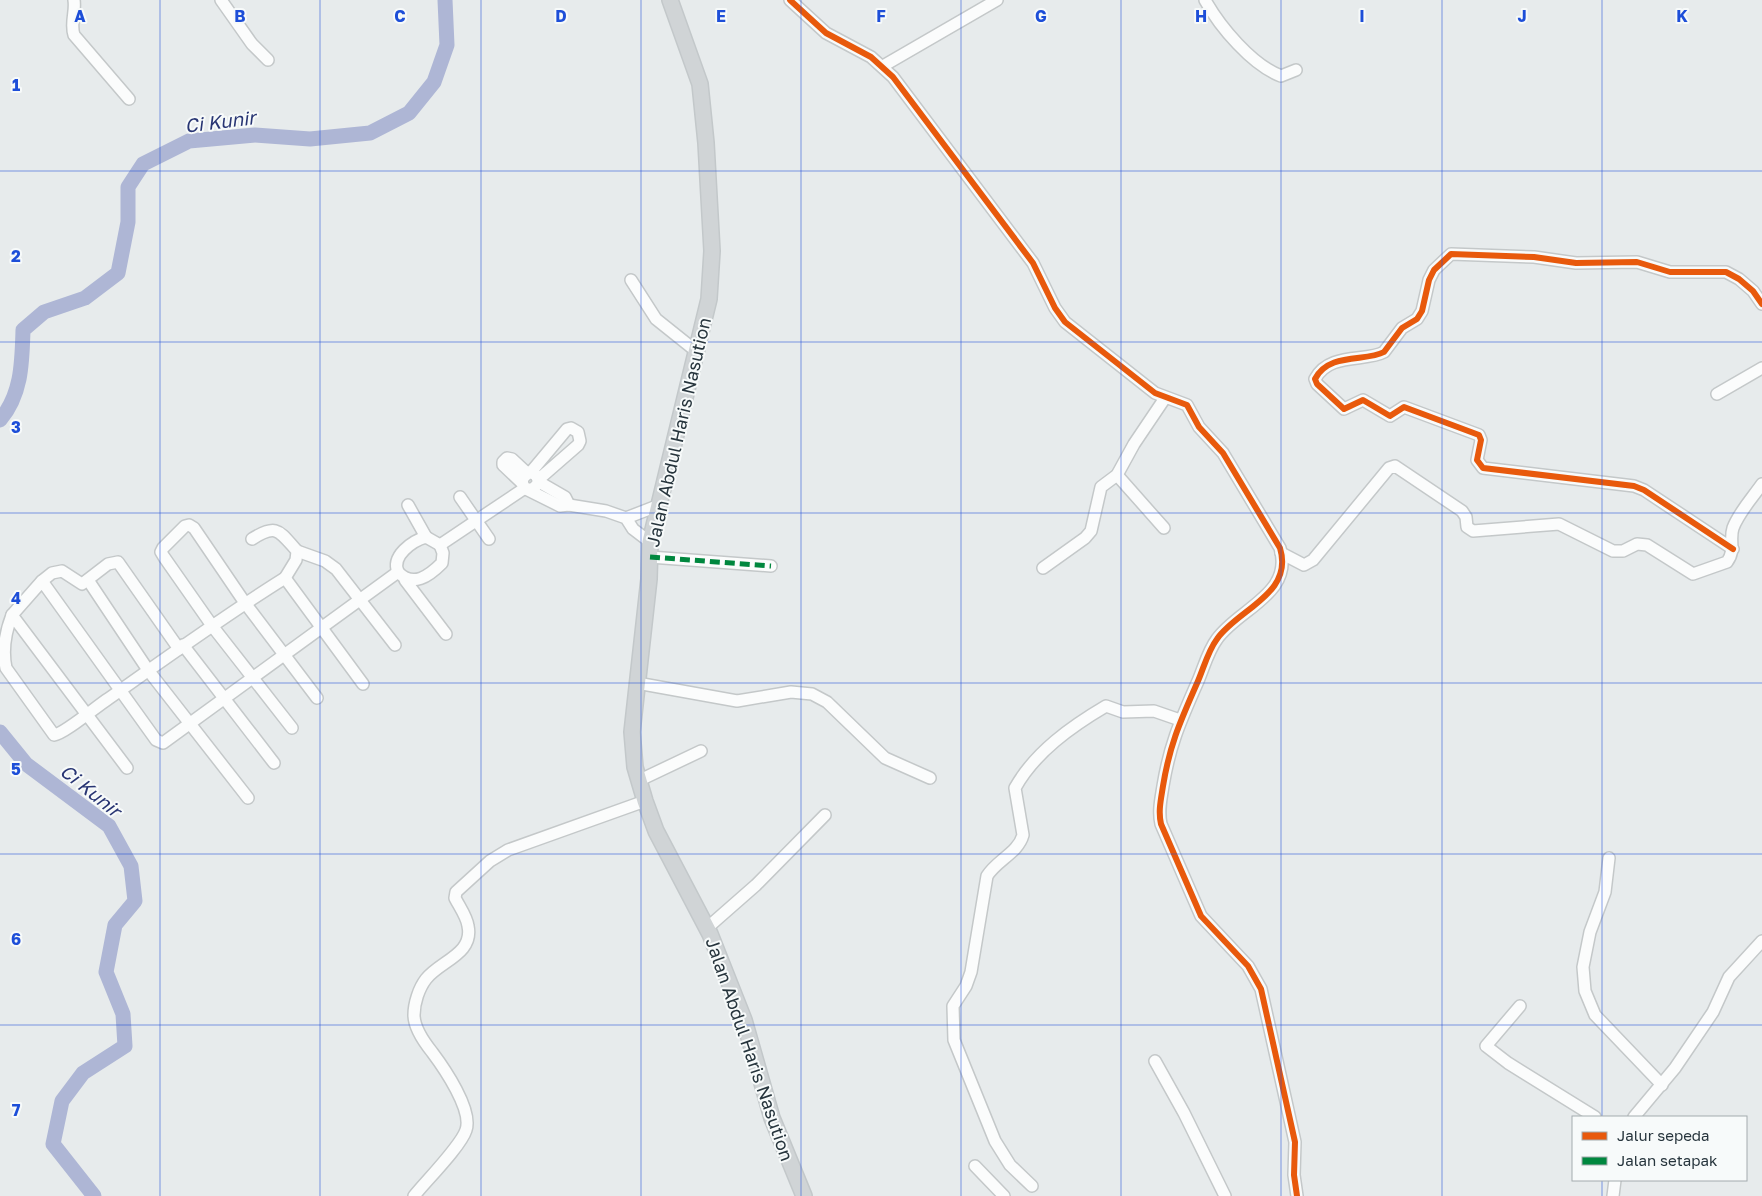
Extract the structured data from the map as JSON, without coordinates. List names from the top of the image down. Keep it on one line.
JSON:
{"streets":{"main road":["Jalan Abdul Haris Nasution"]},"water":["Ci Kunir"],"legend":["Jalur sepeda","Jalan setapak"],"grid":{"columns":["A","B","C","D","E","F","G","H","I","J","K"],"rows":["1","2","3","4","5","6","7"]}}
